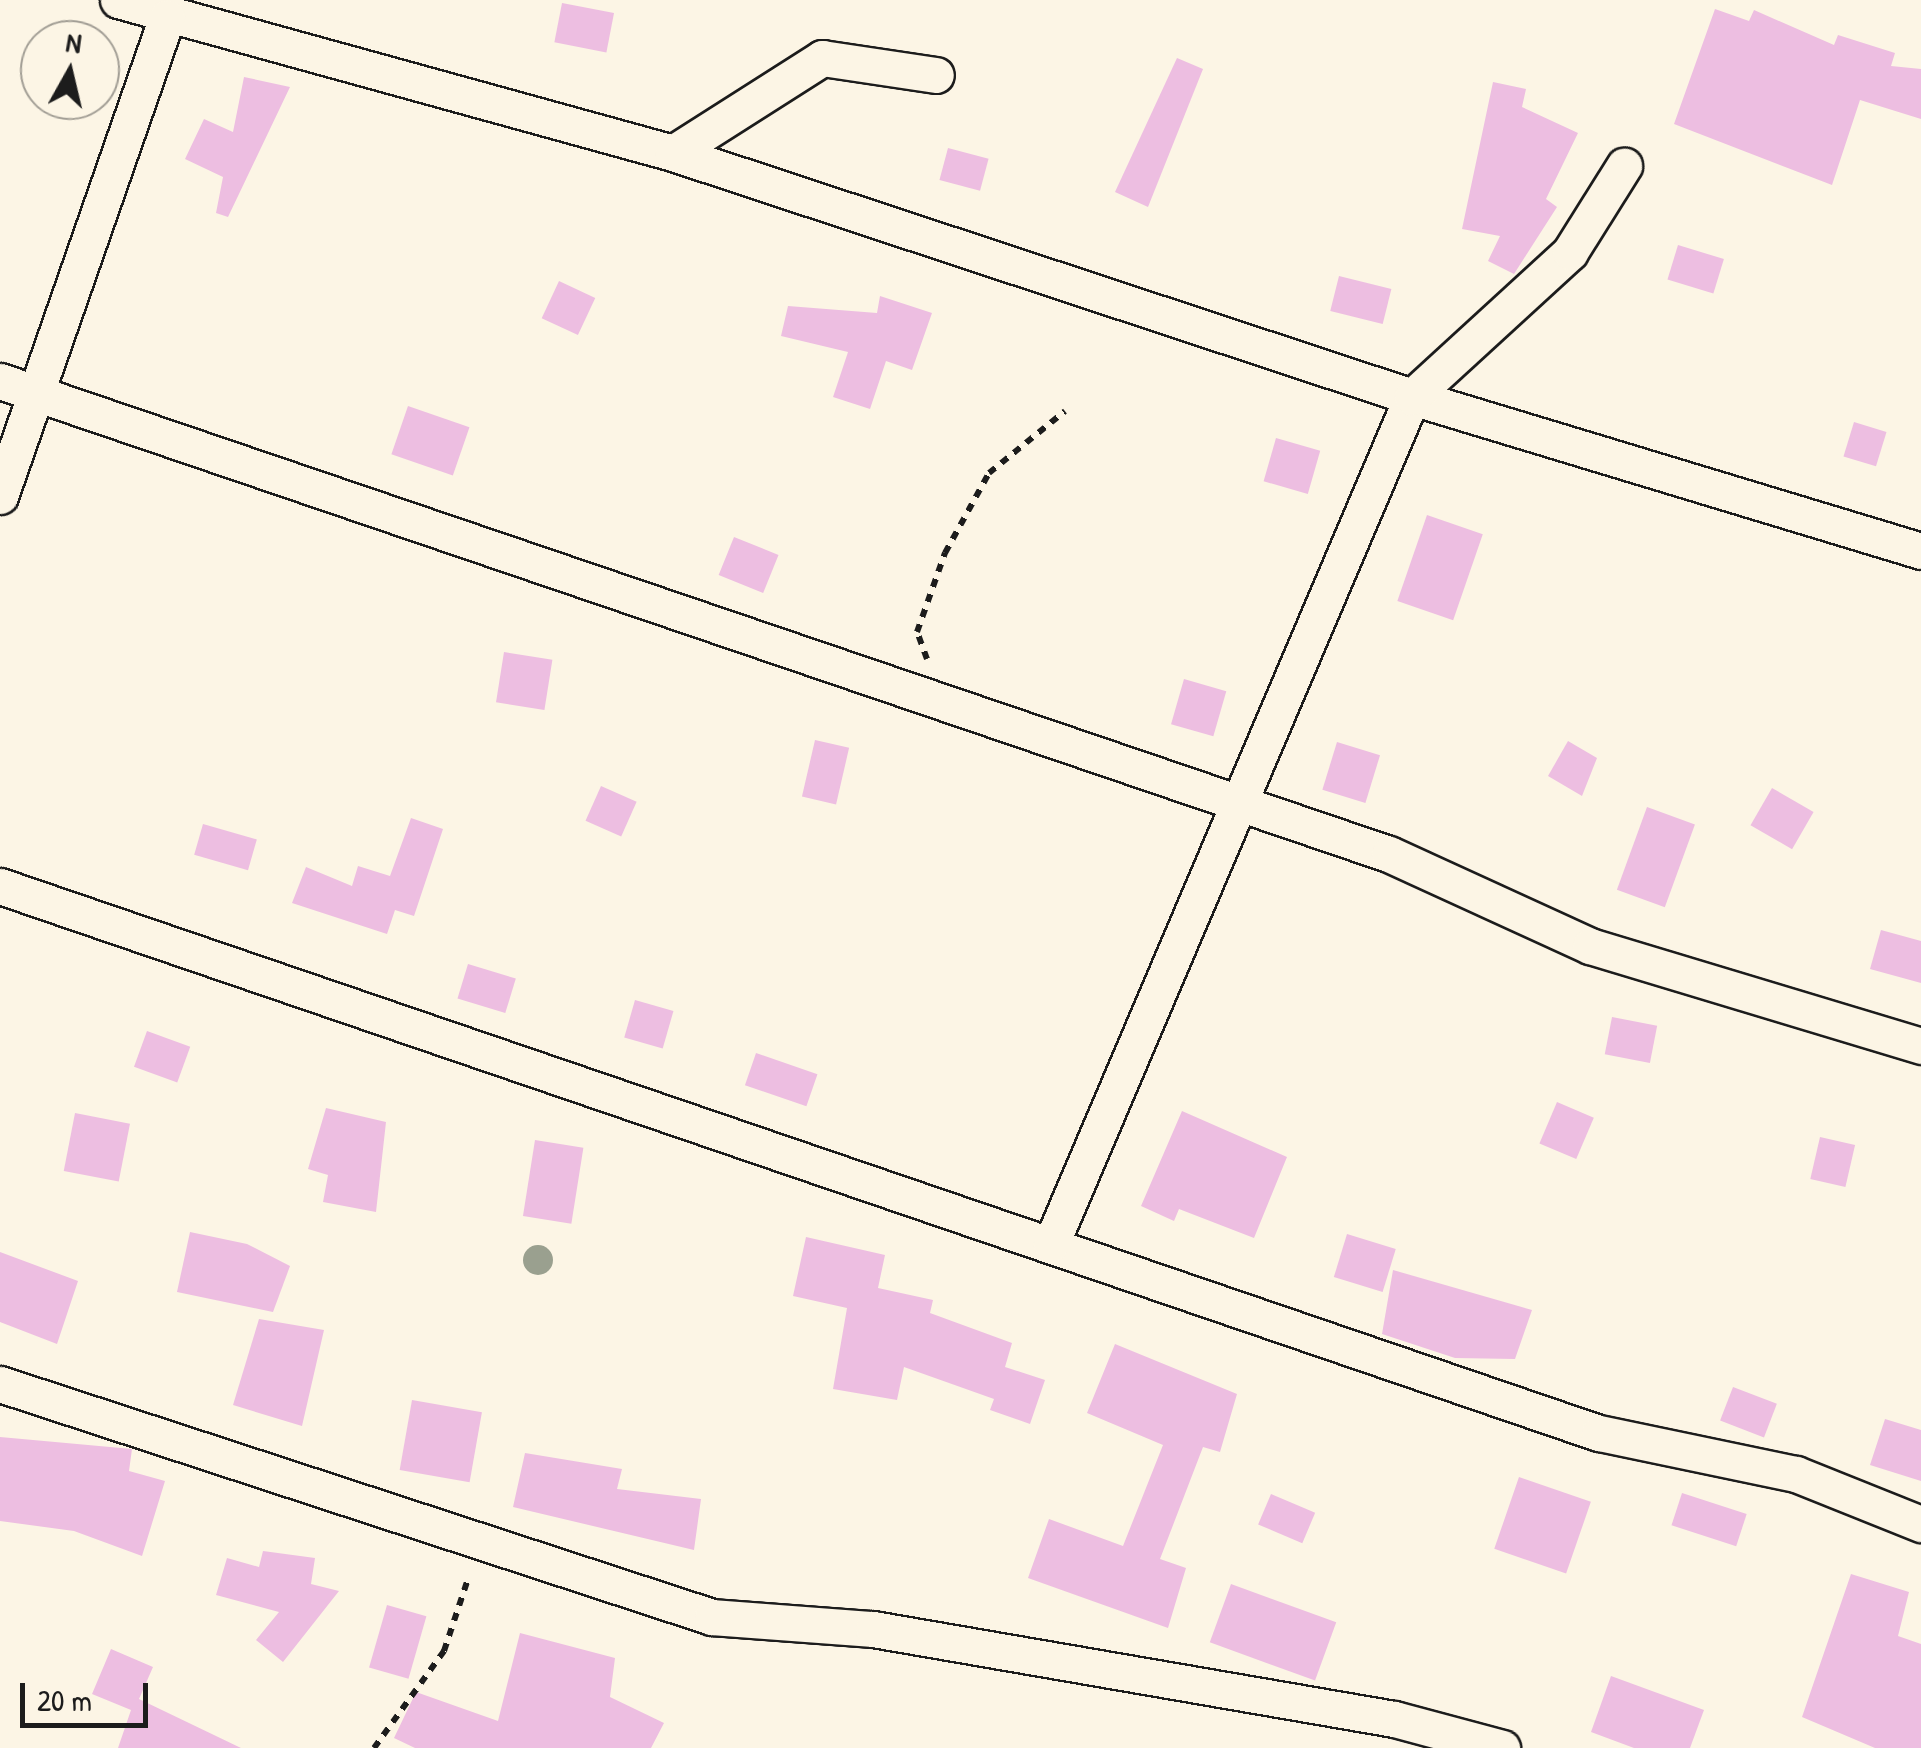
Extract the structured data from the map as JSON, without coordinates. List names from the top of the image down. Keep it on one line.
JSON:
{"scale_bar":"20 m","north":"top"}
